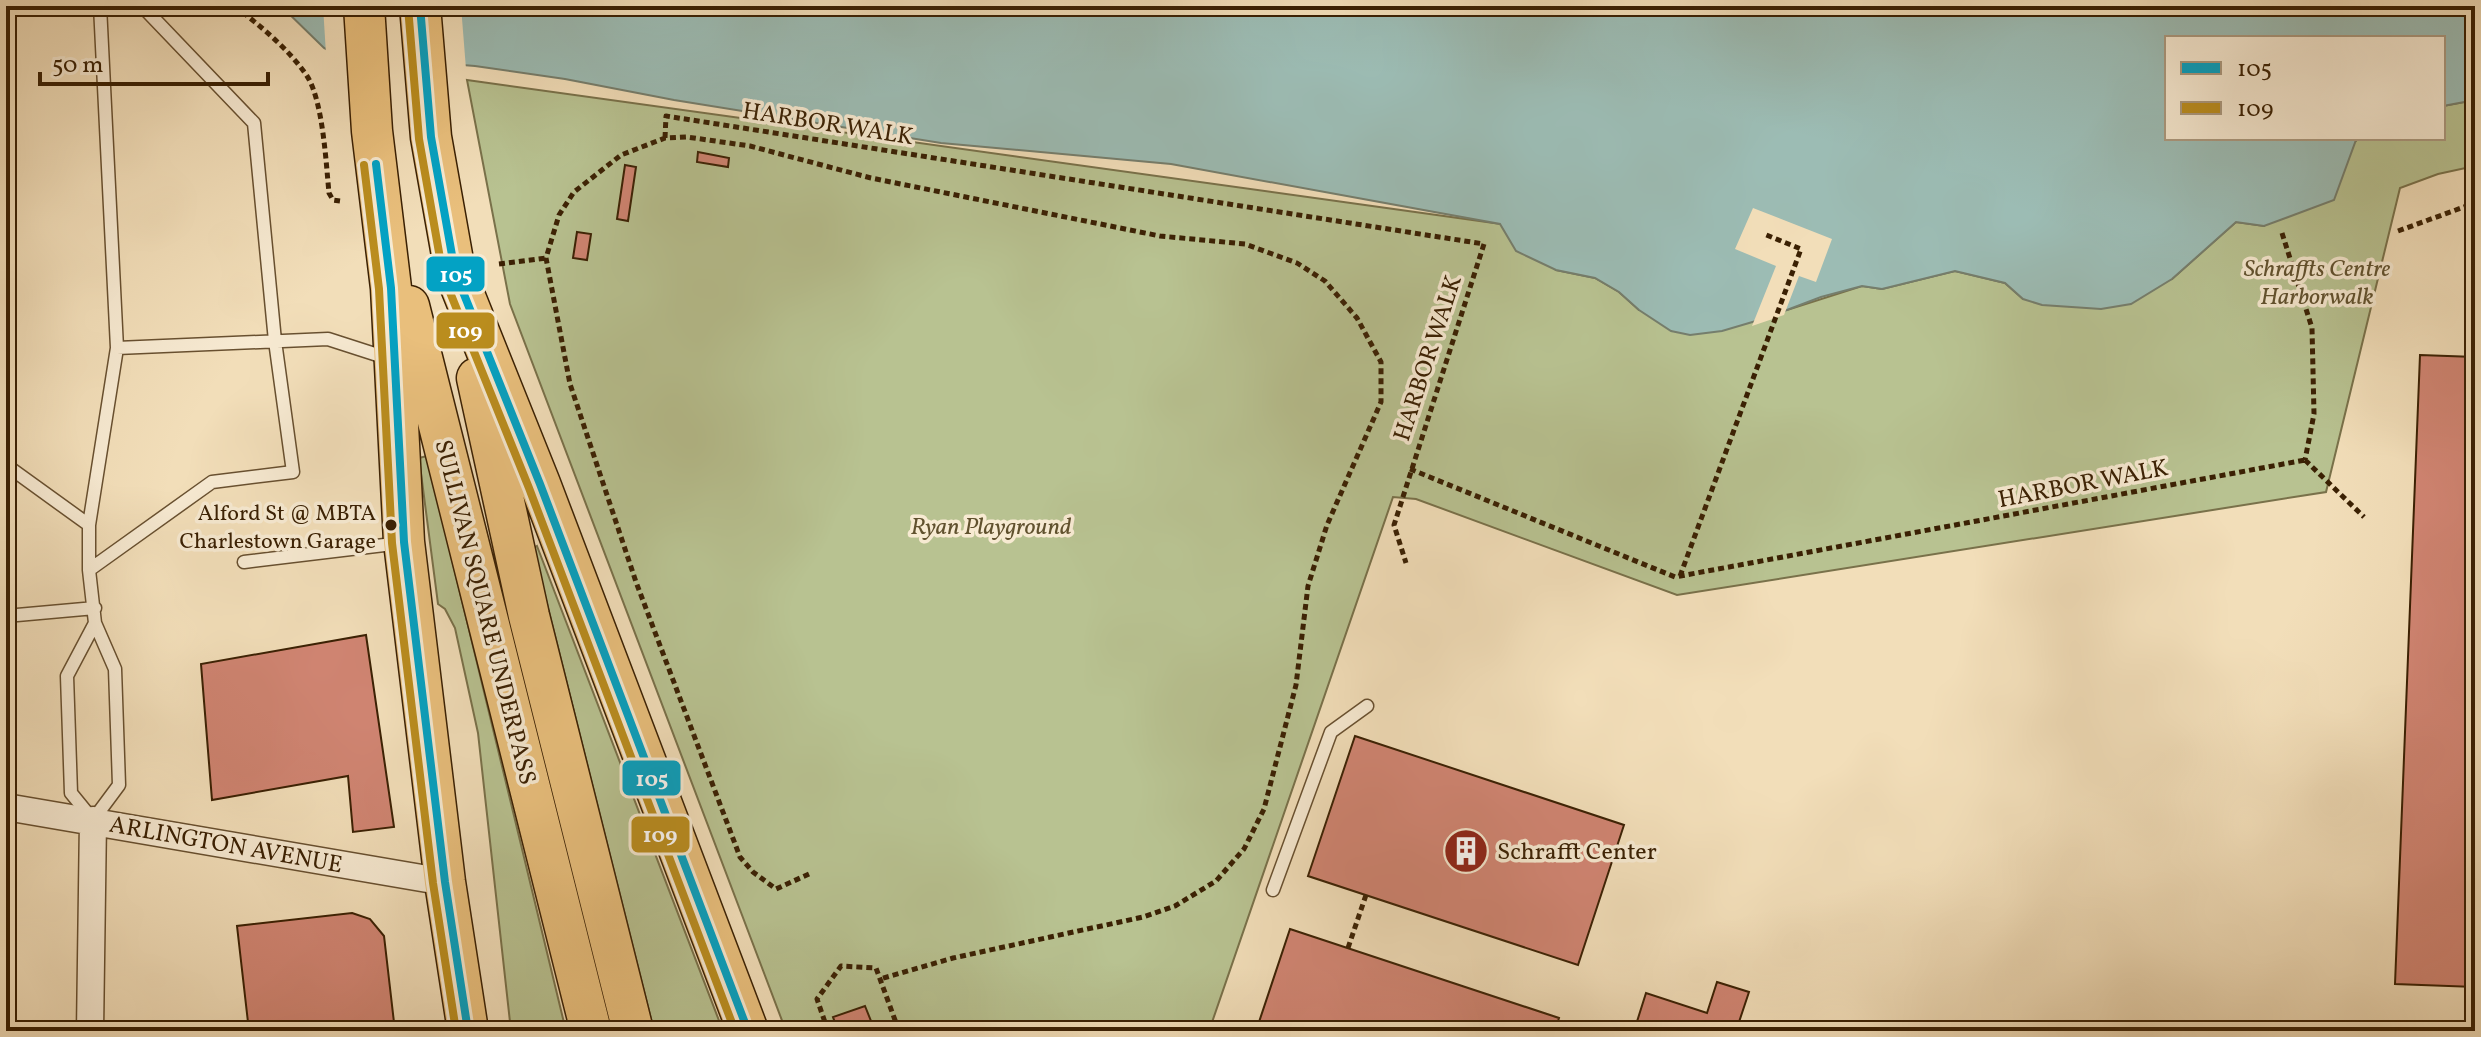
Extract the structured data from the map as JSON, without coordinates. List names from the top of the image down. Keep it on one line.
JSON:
{"streets":{"main road":["SULLIVAN SQUARE UNDERPASS"],"street":["ARLINGTON AVENUE"],"path":["HARBOR WALK"]},"parks":["Schraffts Centre Harborwalk","Ryan Playground"],"places":{"other":["Alford St @ MBTA Charlestown Garage"],"building":["Schrafft Center"]},"lines":["transit line 105","transit line 109"],"legend":["105","109"],"scale_bar":"50 m"}
